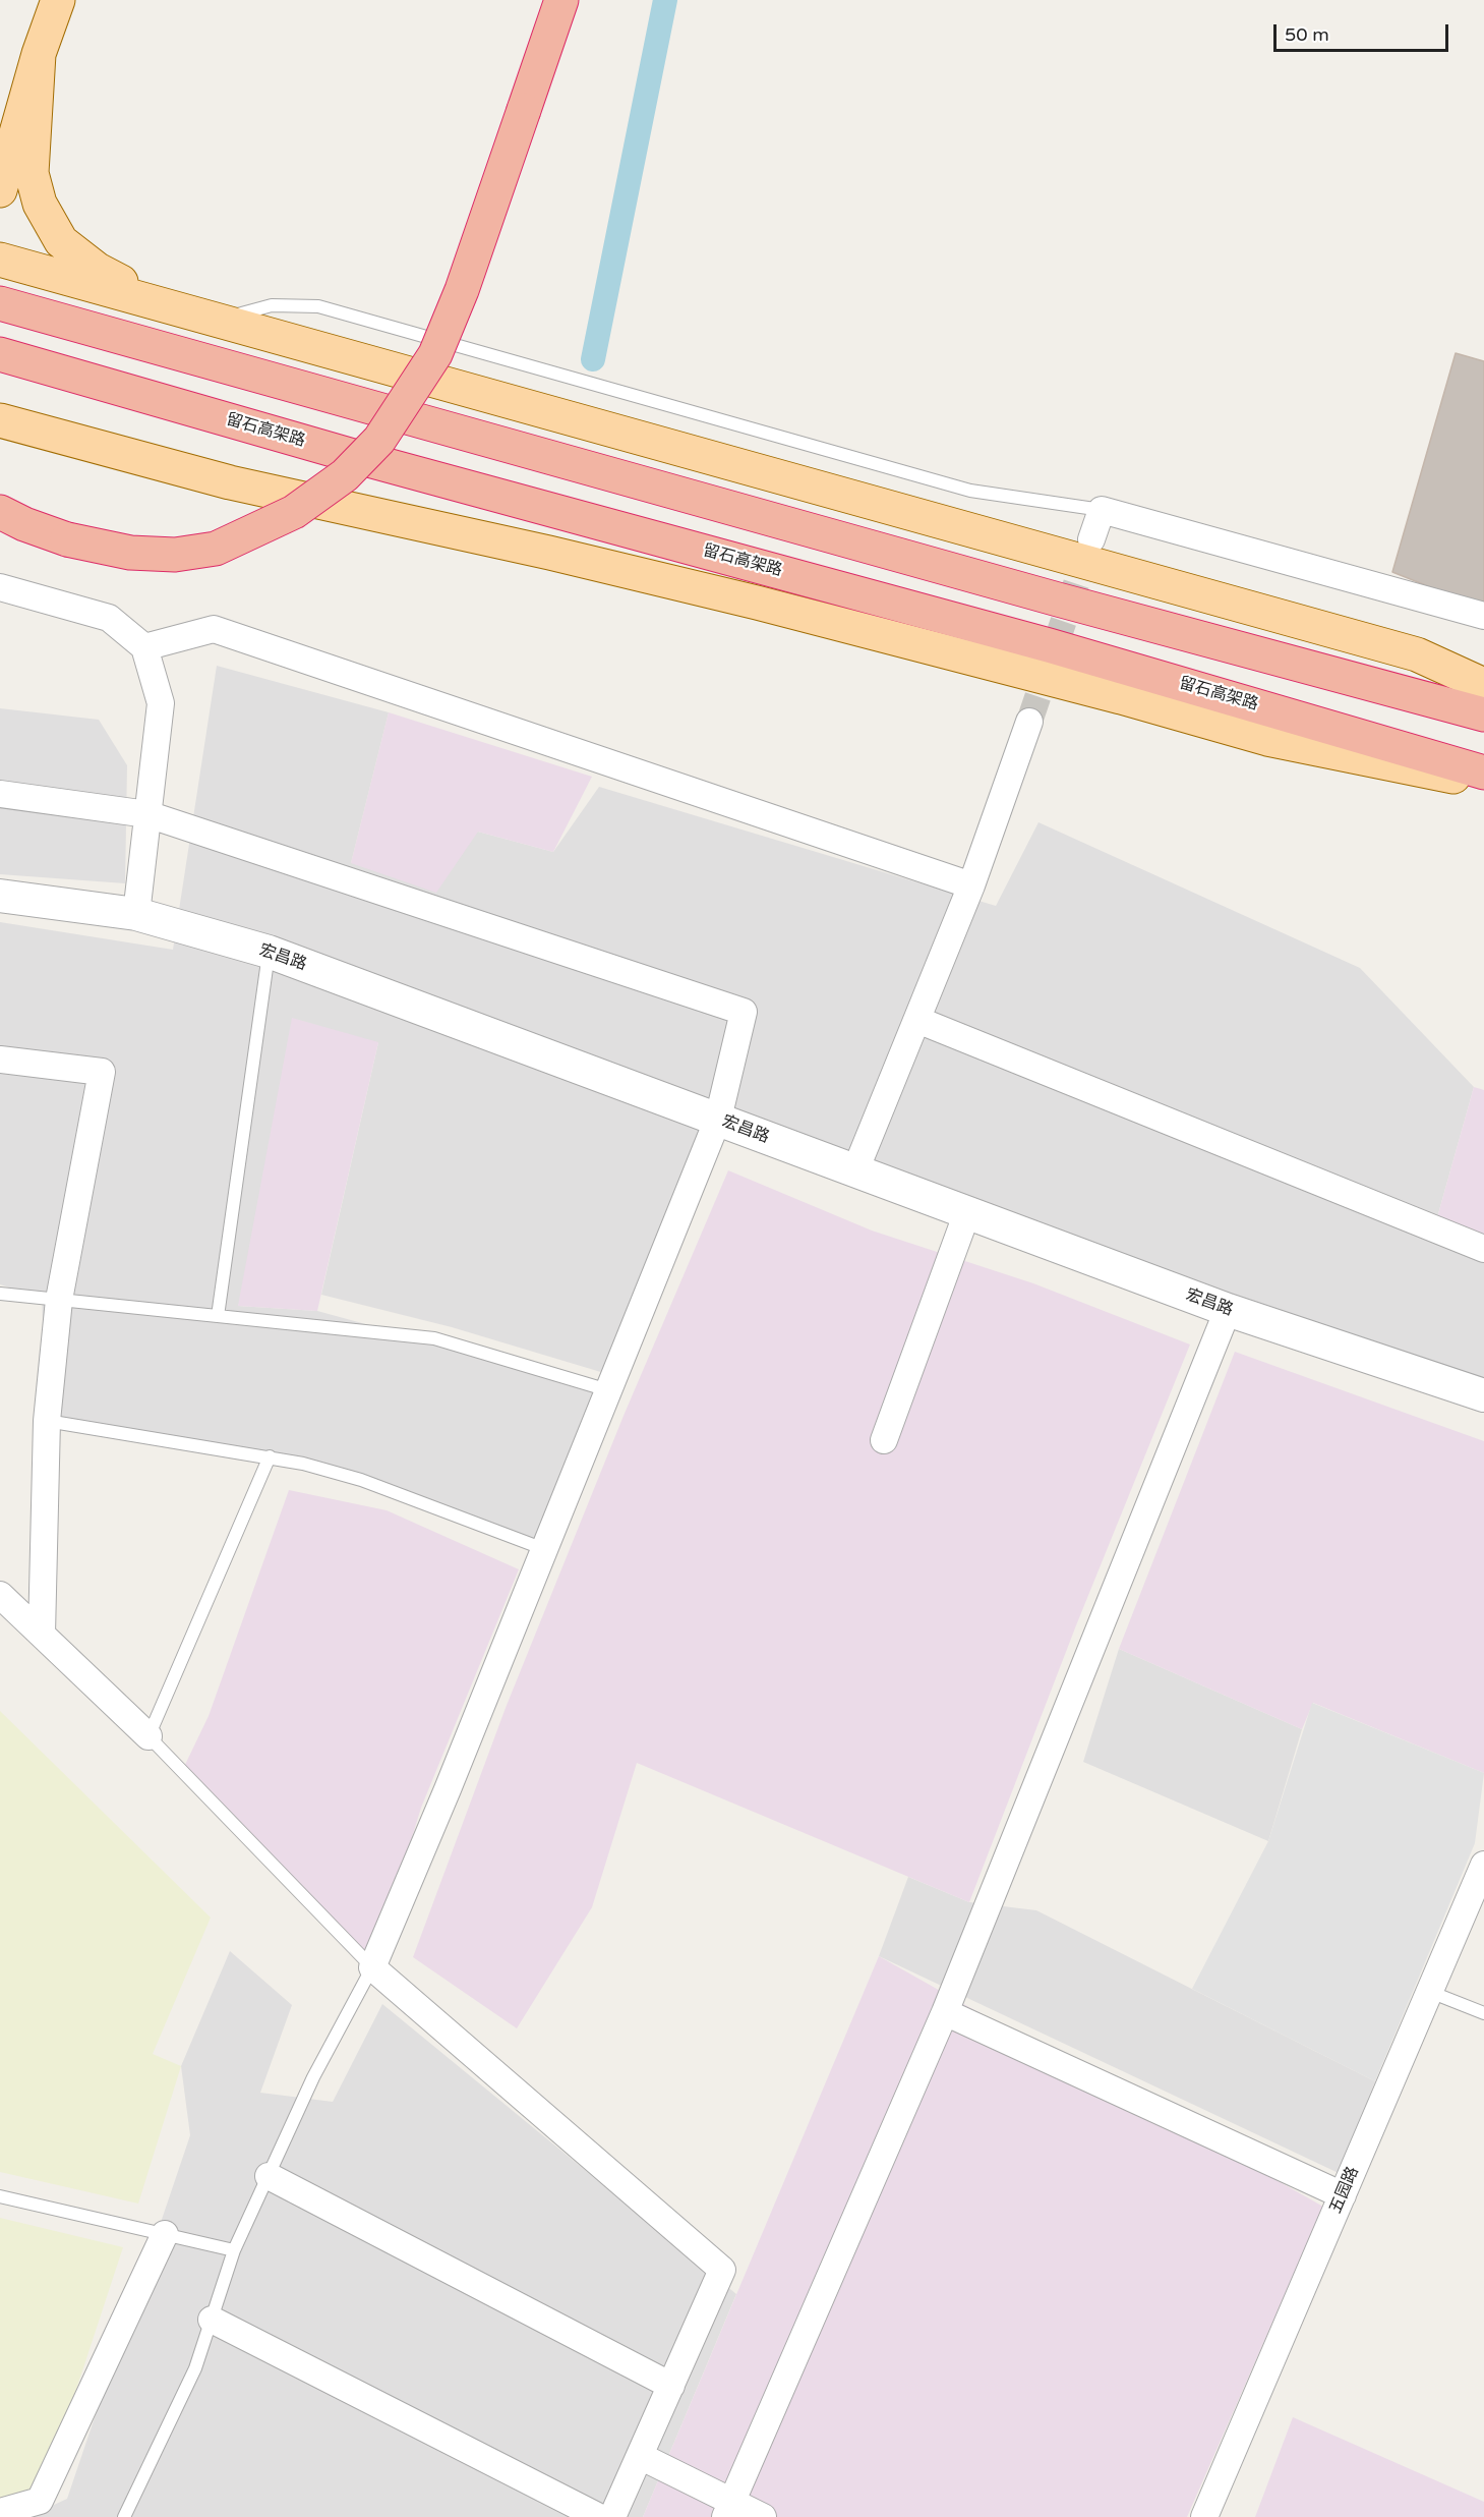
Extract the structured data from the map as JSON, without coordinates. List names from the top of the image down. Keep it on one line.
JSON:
{"streets":{"highway":["留石高架路"],"street":["宏昌路","五园路"]},"scale_bar":"50 m"}
